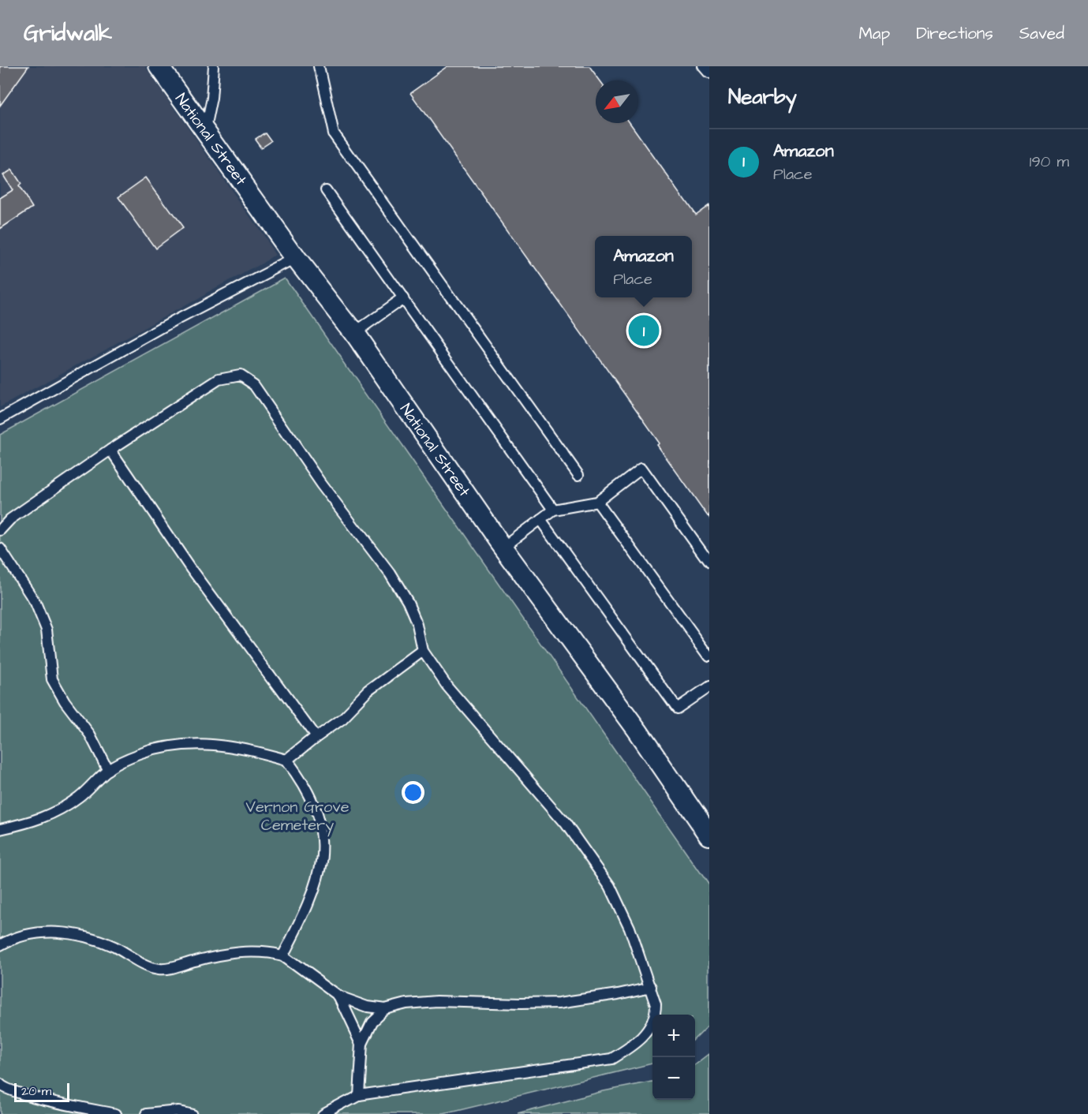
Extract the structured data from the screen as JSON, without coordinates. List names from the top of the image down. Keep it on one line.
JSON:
{"streets":{"street":["National Street"]},"parks":["Vernon Grove Cemetery"],"scale_bar":"20 m","north":"bottom left","page":{"header":"Gridwalk","nav":["Map","Directions","Saved"],"heading":"Nearby","list":[{"mark":"1","name":"Amazon","note":"Place","value":"190 m"}],"popup":["Amazon","Place"],"pins":"1","map_buttons":["+","−"],"scale":"20 m"}}
